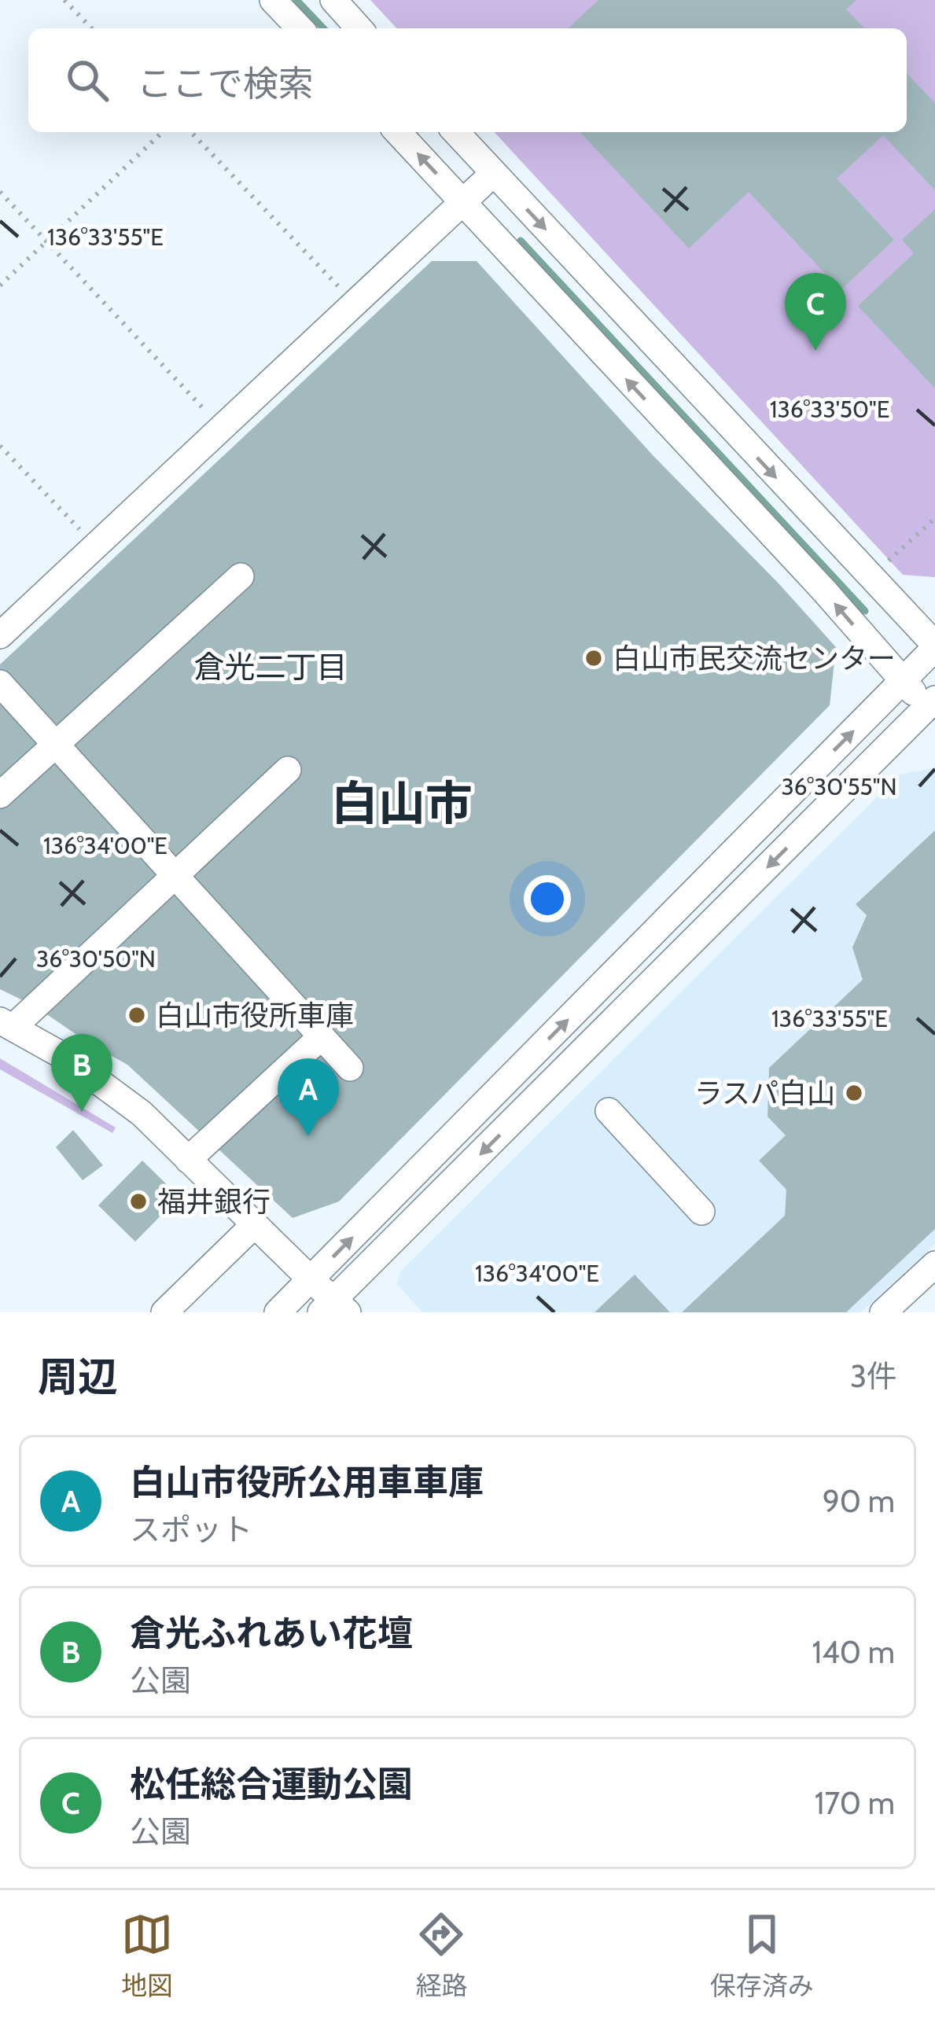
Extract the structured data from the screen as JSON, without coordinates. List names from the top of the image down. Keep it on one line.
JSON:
{"districts":["倉光二丁目","白山市"],"places":["白山市民交流センター","白山市役所車庫","ラスパ白山","福井銀行"],"page":{"search":"ここで検索","pins":["C","B","A"],"heading":["周辺","3件"],"list":[{"mark":"A","name":"白山市役所公用車車庫","note":"スポット","value":"90 m"},{"mark":"B","name":"倉光ふれあい花壇","note":"公園","value":"140 m"},{"mark":"C","name":"松任総合運動公園","note":"公園","value":"170 m"}],"nav":["地図","経路","保存済み"]},"coordinates":["136°33'55\"E","136°33'50\"E","36°30'55\"N","136°34'00\"E","36°30'50\"N"]}
